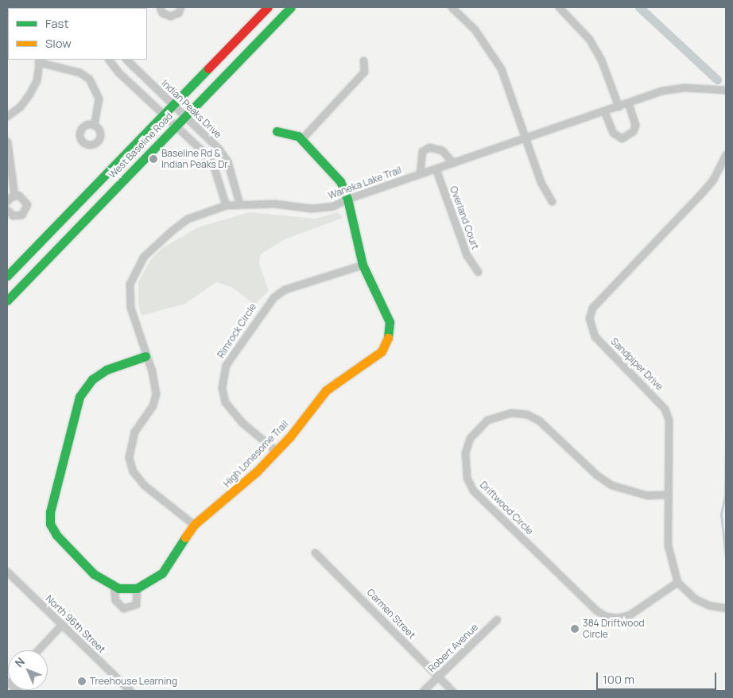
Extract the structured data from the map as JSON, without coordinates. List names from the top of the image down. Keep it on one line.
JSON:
{"streets":{"street":["Indian Peaks Drive","West Baseline Road","Waneka Lake Trail","Overland Court","Rimrock Circle","Sandpiper Drive","High Lonesome Trail","Driftwood Circle","Carmen Street","North 96th Street","Robert Avenue"]},"crossings":[["Indian Peaks Drive","West Baseline Road"],["Indian Peaks Drive","Waneka Lake Trail"],["Waneka Lake Trail","Overland Court"],["Waneka Lake Trail","High Lonesome Trail"],["Rimrock Circle","High Lonesome Trail"],["Sandpiper Drive","Driftwood Circle"],["Carmen Street","Robert Avenue"]],"places":["Baseline Rd & Indian Peaks Dr","384 Driftwood Circle","Treehouse Learning"],"legend":["Fast","Slow"],"scale_bar":"100 m","north":"top left"}
